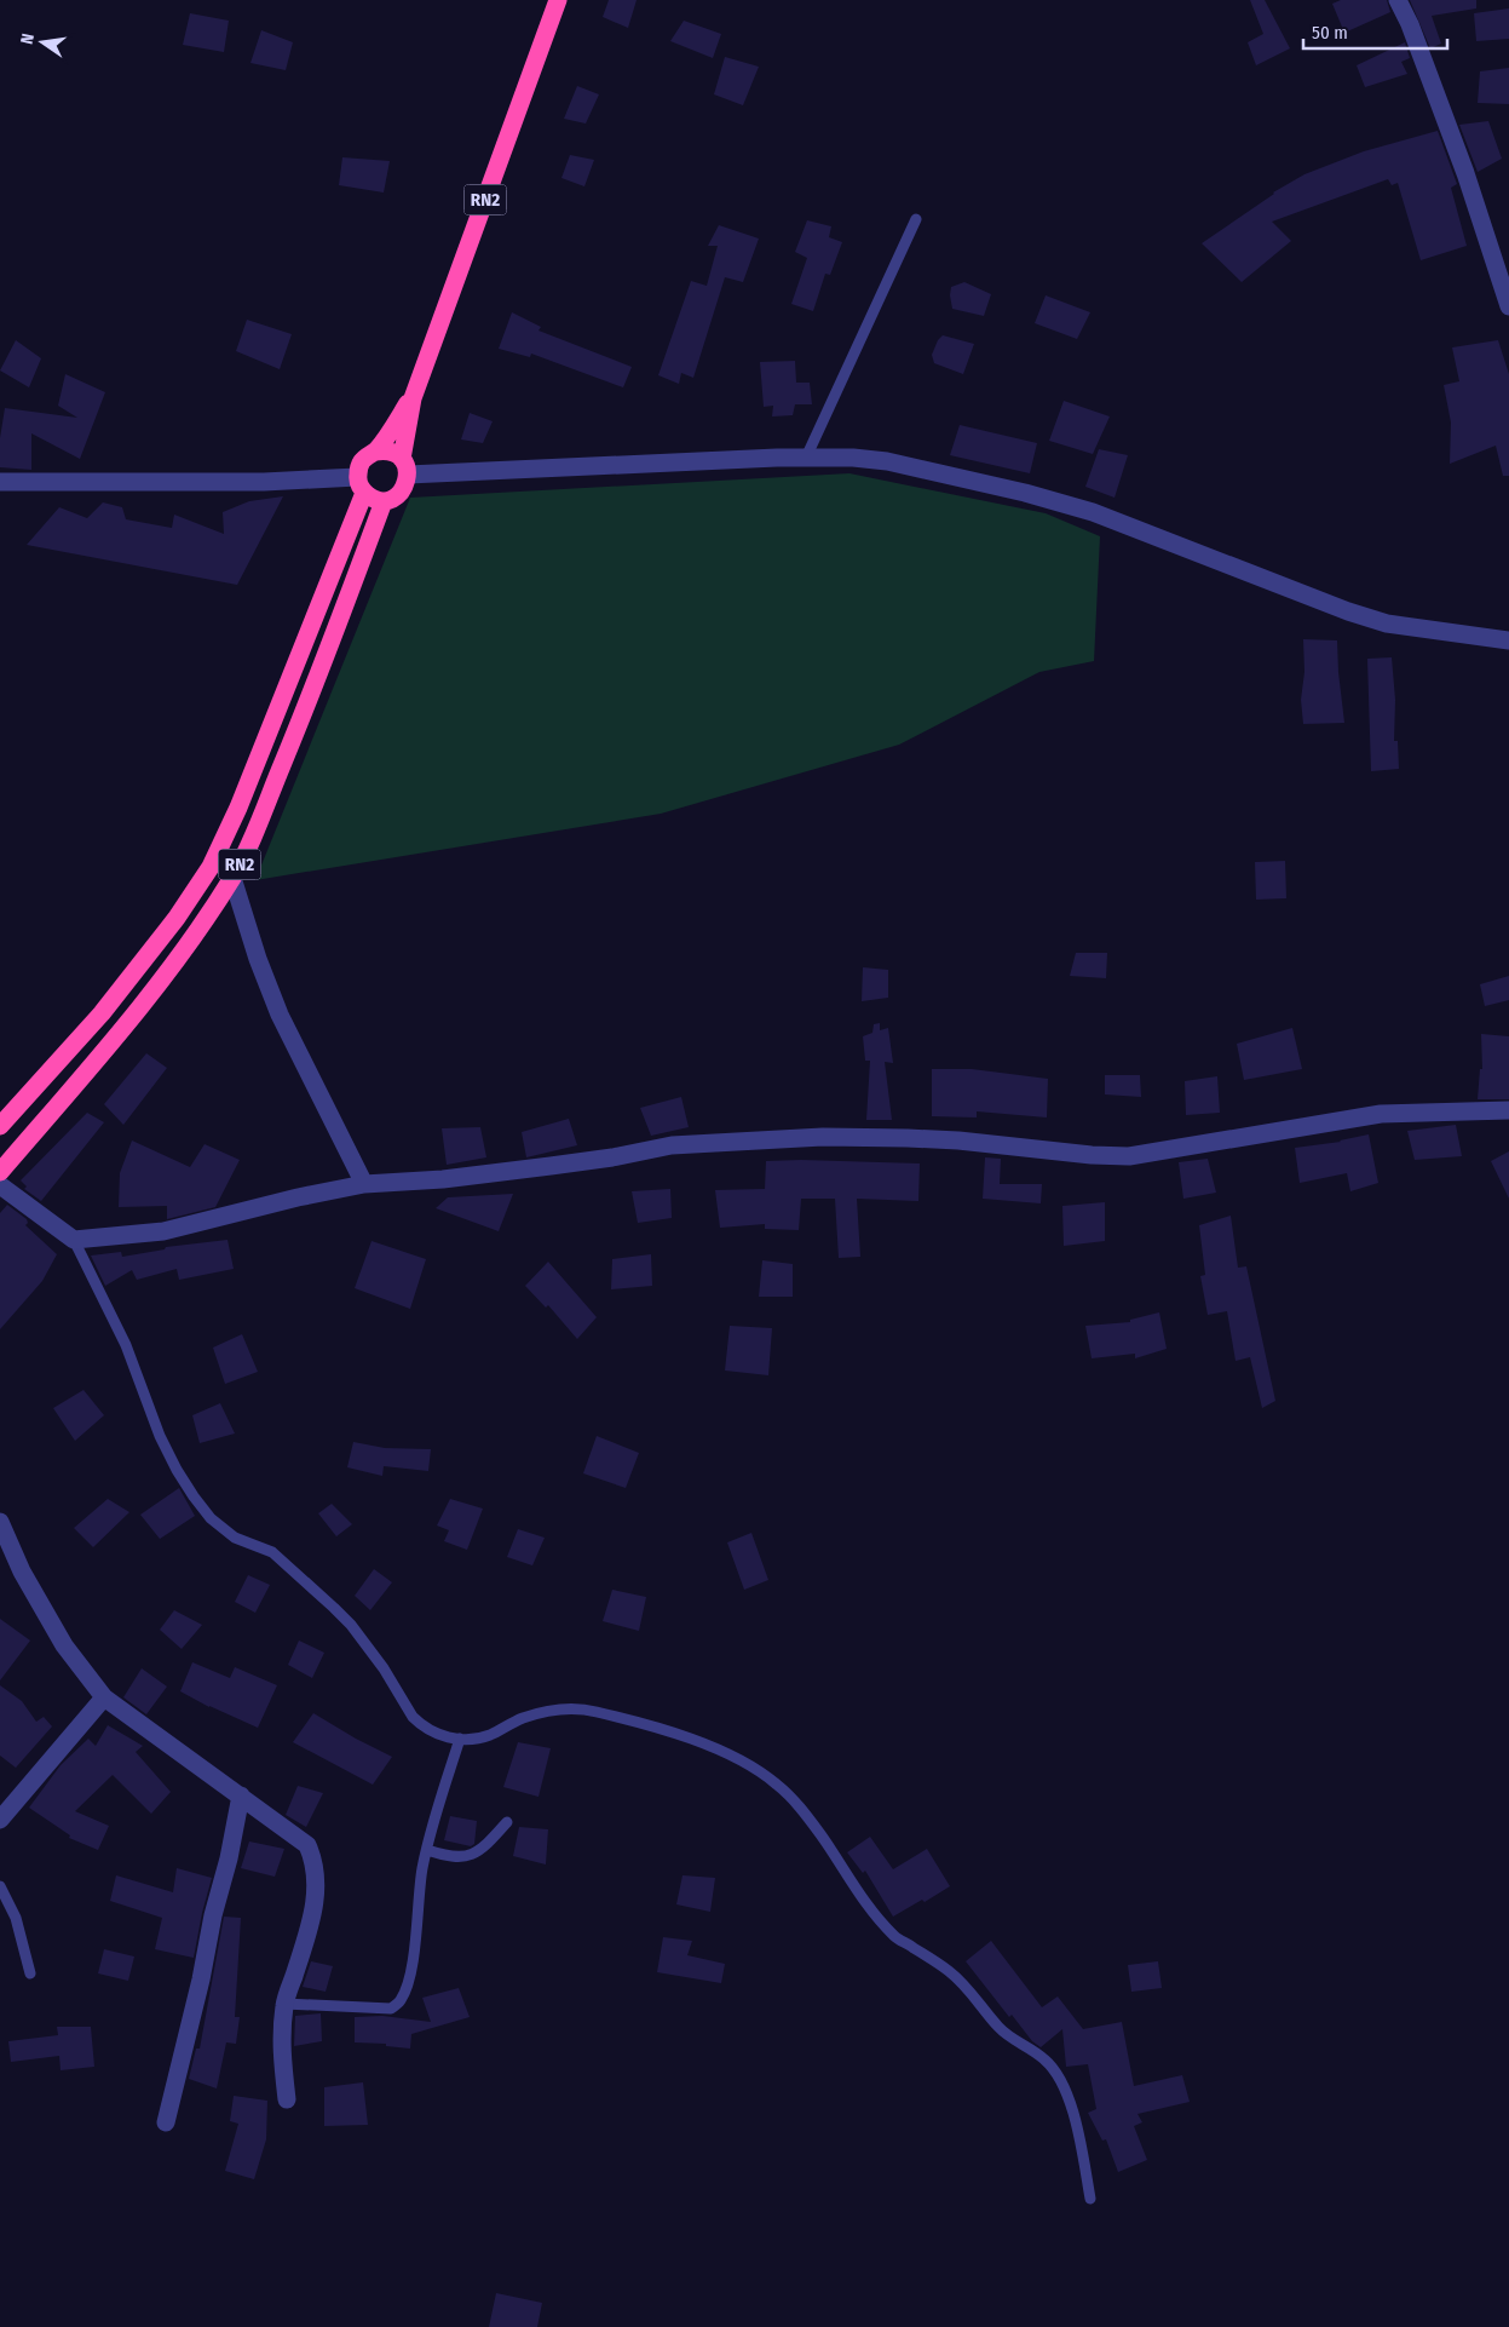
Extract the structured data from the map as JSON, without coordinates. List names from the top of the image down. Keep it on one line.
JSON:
{"streets":{"highway":["RN2"]},"scale_bar":"50 m","north":"left"}
